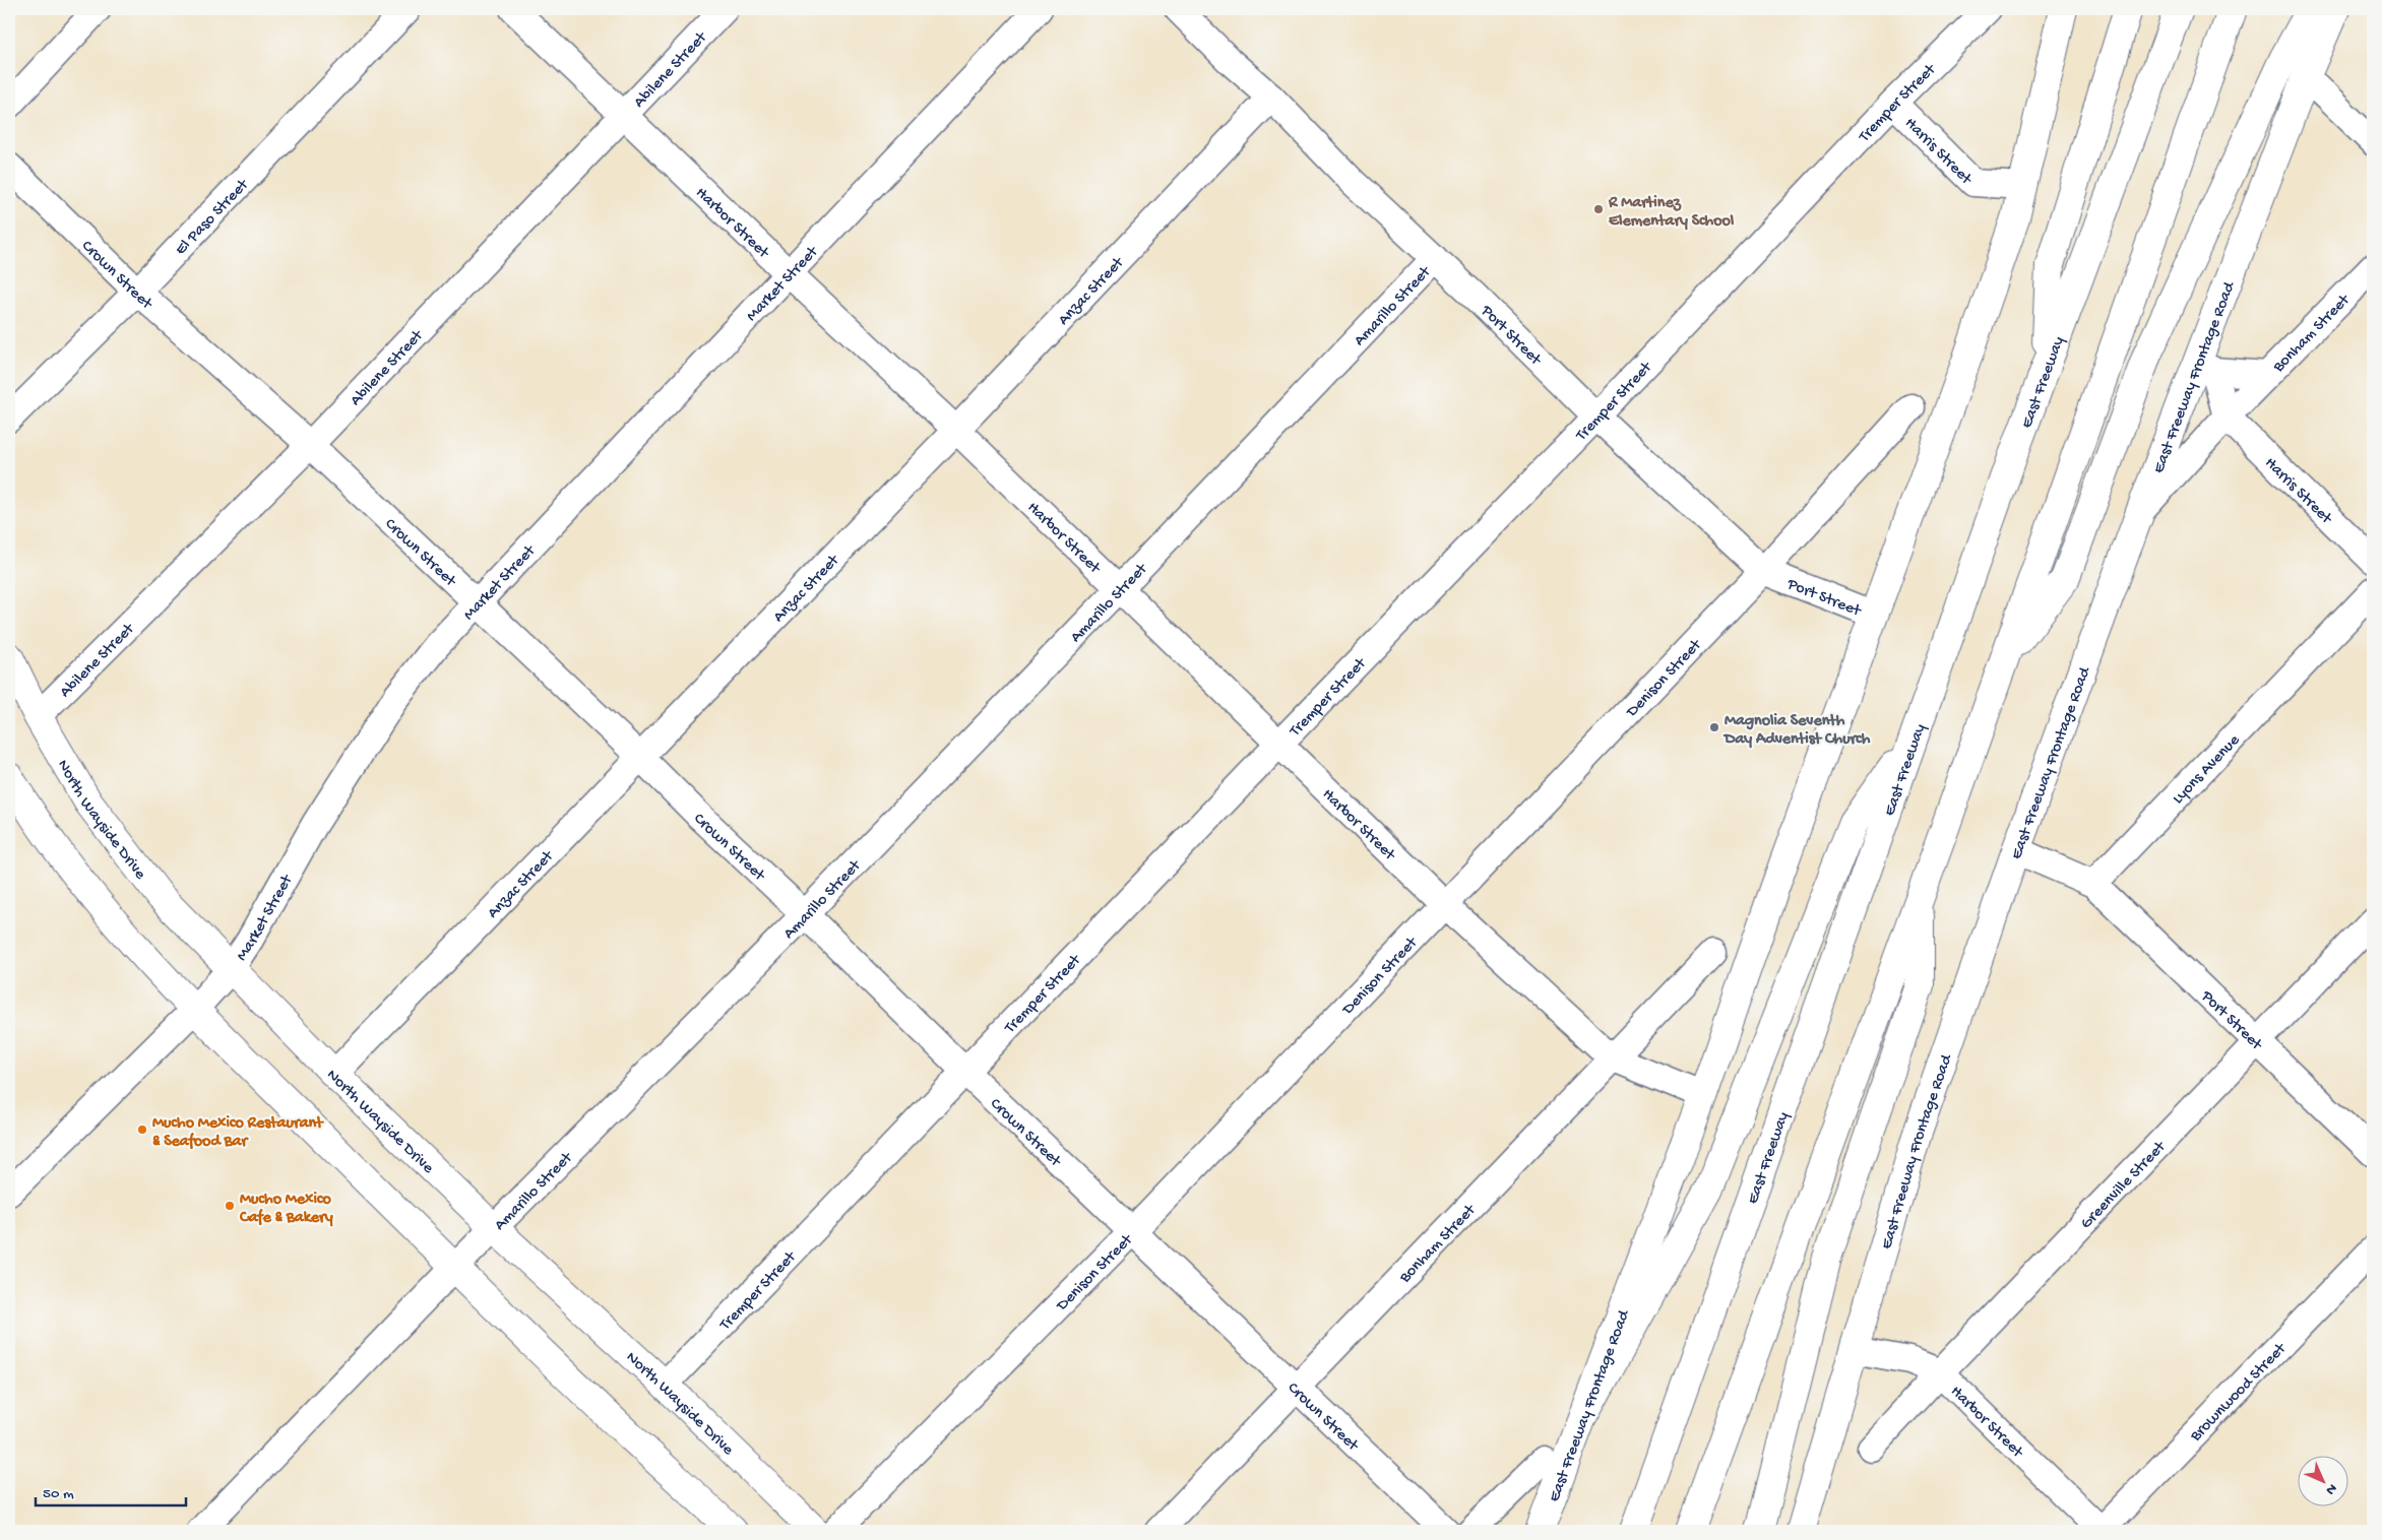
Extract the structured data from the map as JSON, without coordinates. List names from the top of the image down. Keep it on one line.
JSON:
{"streets":{"main road":["East Freeway Frontage Road","East Freeway","North Wayside Drive"],"street":["Abilene Street","Tremper Street","Harris Street","El Paso Street","Harbor Street","Crown Street","Market Street","Anzac Street","Amarillo Street","Bonham Street","Port Street","Denison Street","Lyons Avenue","Greenville Street","Brownwood Street"]},"crossings":[["Abilene Street","Harbor Street"],["Abilene Street","Crown Street"],["Abilene Street","North Wayside Drive"],["Tremper Street","Harris Street"],["Tremper Street","Harbor Street"],["Tremper Street","Crown Street"],["Tremper Street","Port Street"],["Tremper Street","North Wayside Drive"],["Harris Street","Bonham Street"],["Harris Street","East Freeway Frontage Road"],["El Paso Street","Crown Street"],["Harbor Street","Market Street"],["Harbor Street","Anzac Street"],["Harbor Street","Amarillo Street"],["Harbor Street","Bonham Street"],["Harbor Street","East Freeway Frontage Road"],["Harbor Street","Denison Street"],["Harbor Street","Greenville Street"],["Harbor Street","Brownwood Street"],["Crown Street","Market Street"],["Crown Street","Anzac Street"],["Crown Street","Amarillo Street"],["Crown Street","Bonham Street"],["Crown Street","Denison Street"],["Market Street","North Wayside Drive"],["Anzac Street","Port Street"],["Anzac Street","North Wayside Drive"],["Amarillo Street","Port Street"],["Amarillo Street","North Wayside Drive"],["Bonham Street","East Freeway Frontage Road"],["Port Street","East Freeway Frontage Road"],["Port Street","Denison Street"],["Port Street","Lyons Avenue"],["Port Street","Greenville Street"]],"places":["R Martinez Elementary School","Magnolia Seventh Day Adventist Church","Mucho Mexico Restaurant & Seafood Bar","Mucho Mexico Cafe & Bakery"],"scale_bar":"50 m","north":"bottom right"}
